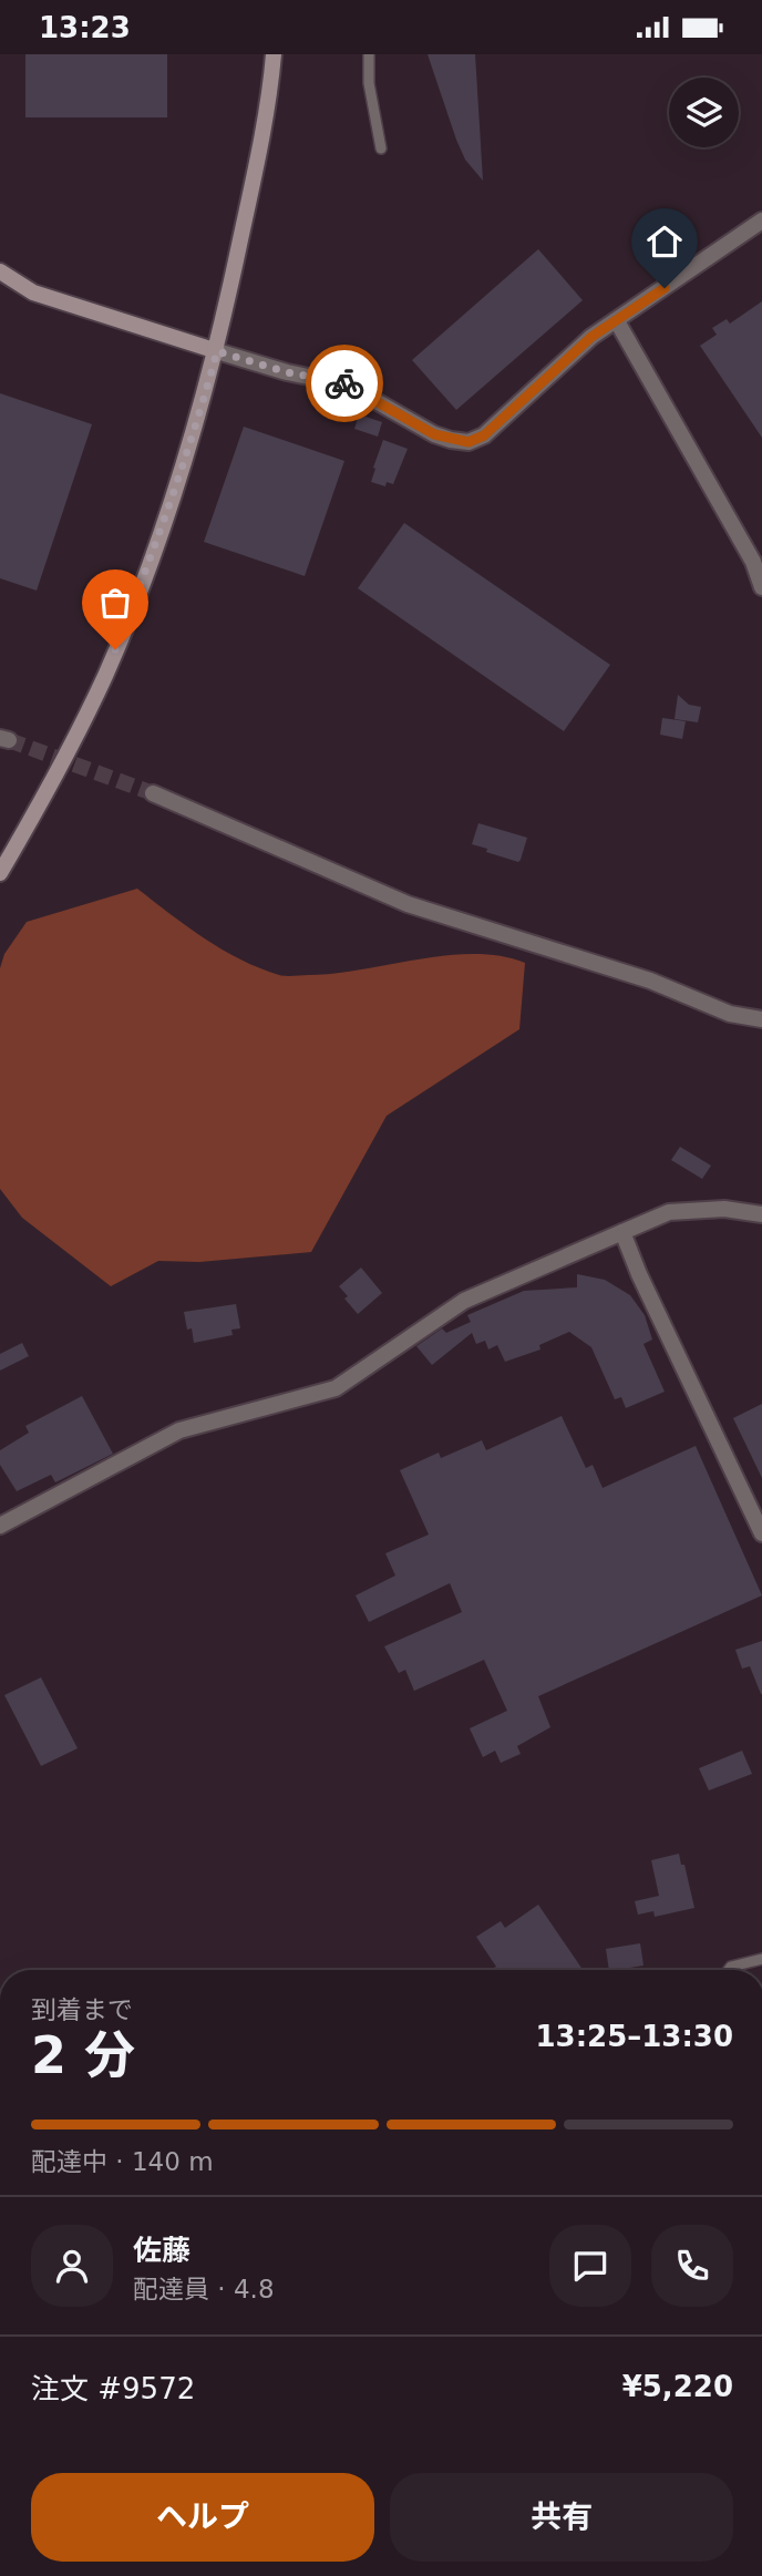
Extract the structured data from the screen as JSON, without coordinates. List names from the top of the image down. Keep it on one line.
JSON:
{"page":{"status":"13:23","heading":["2 分","到着まで","13:25–13:30"],"panel":["佐藤","配達員 · 4.8","注文 #9572","¥5,220"],"bar":"配達中 · 140 m","buttons":["ヘルプ","共有"]}}
